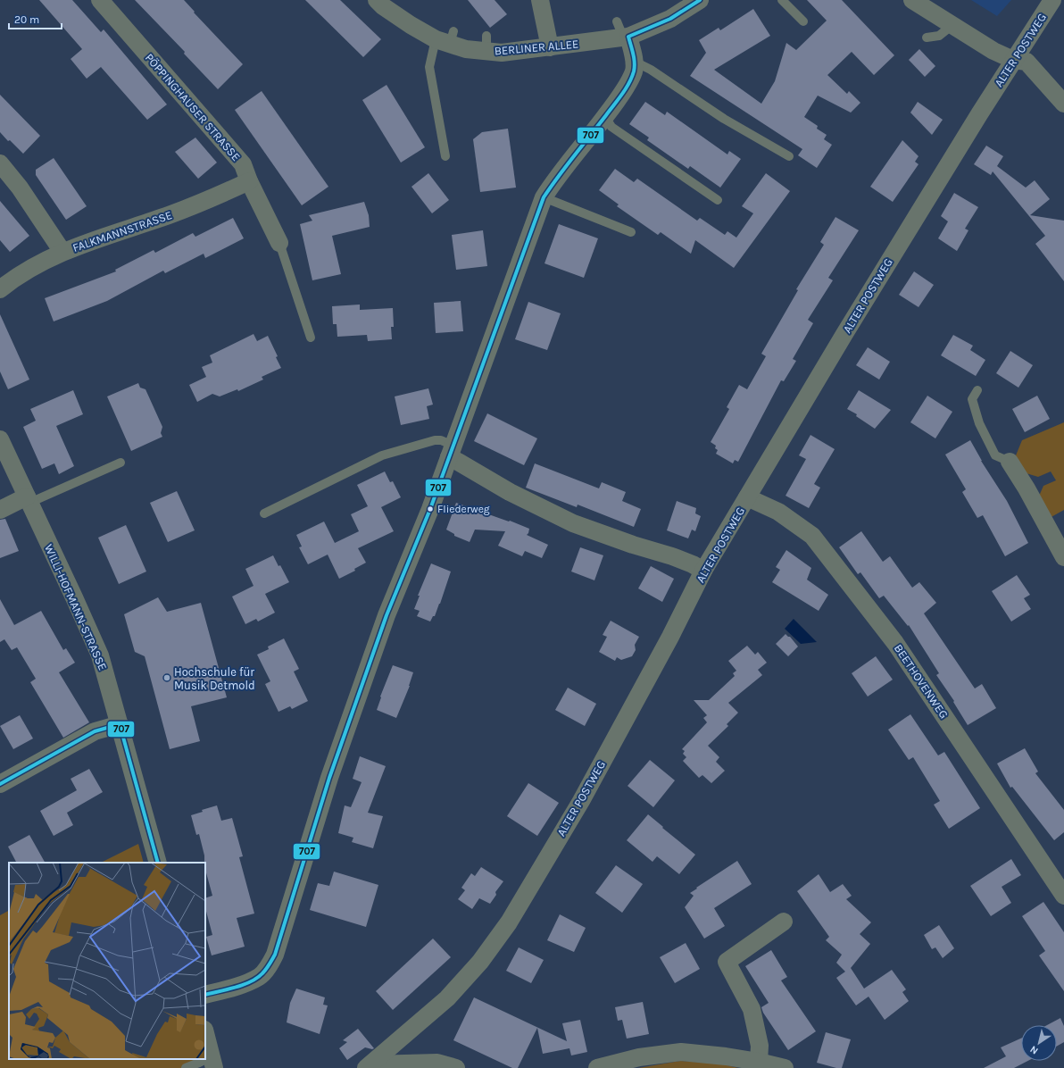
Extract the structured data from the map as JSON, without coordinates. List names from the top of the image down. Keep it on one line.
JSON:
{"streets":{"street":["BERLINER ALLEE","ALTER POSTWEG","PÖPPINGHAUSER STRASSE","FALKMANNSTRASSE","WILLI-HOFMANN-STRASSE","BEETHOVENWEG"]},"crossings":[["ALTER POSTWEG","BEETHOVENWEG"],["PÖPPINGHAUSER STRASSE","FALKMANNSTRASSE"]],"places":["Fliederweg","Hochschule für Musik Detmold"],"lines":["transit line 707"],"scale_bar":"20 m","north":"bottom left"}
